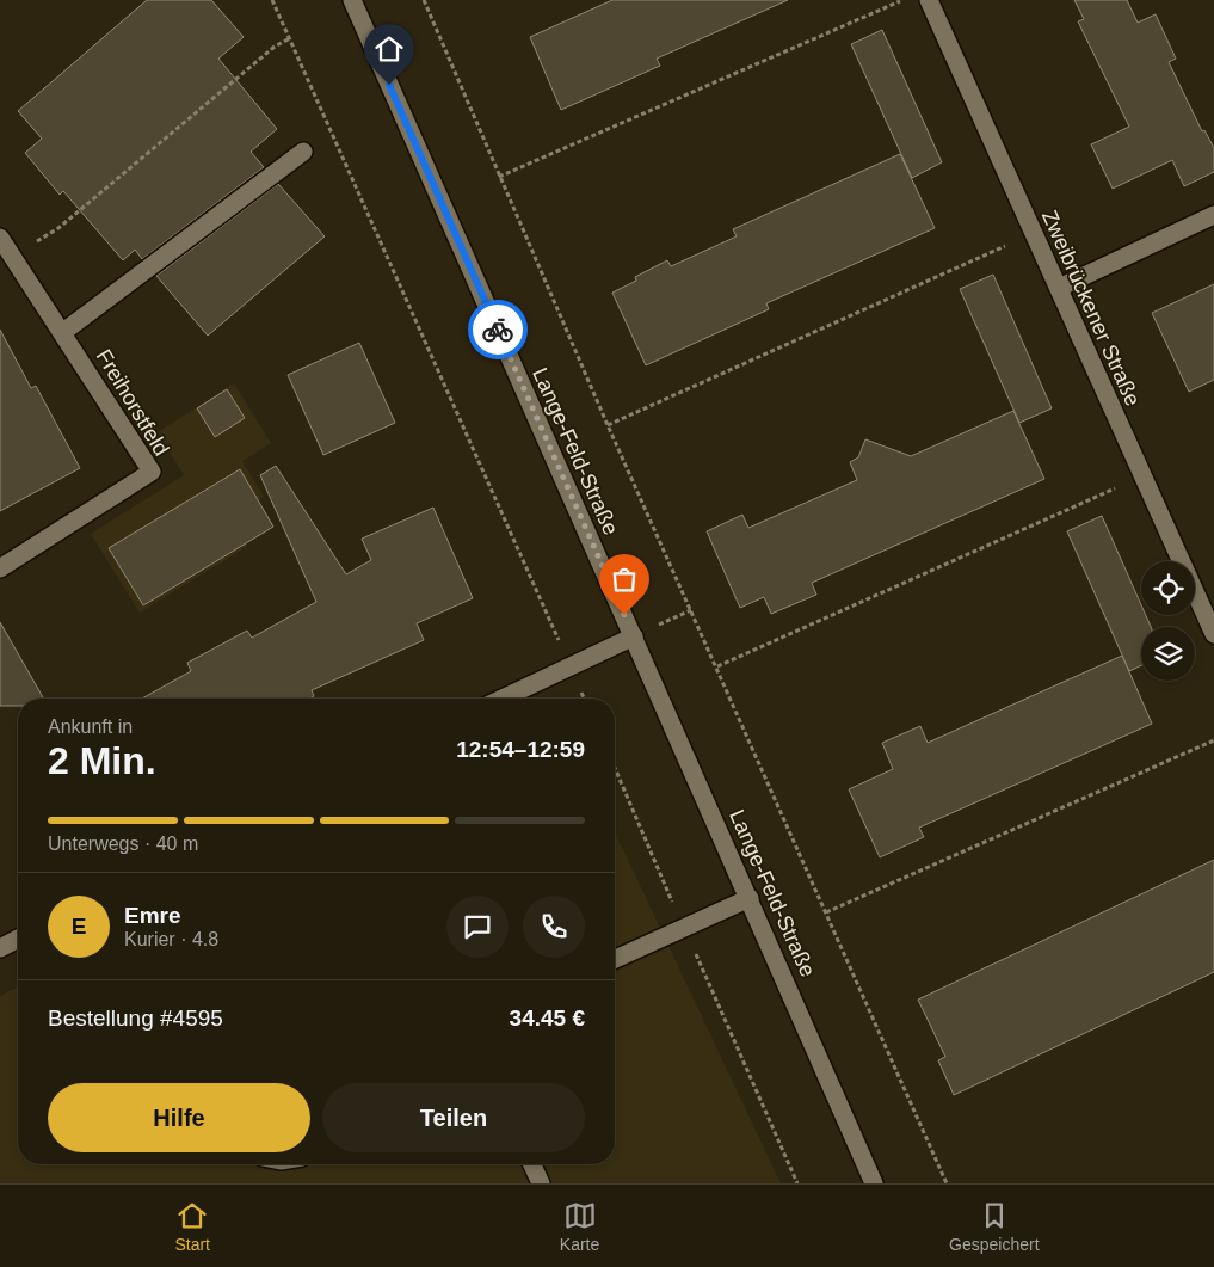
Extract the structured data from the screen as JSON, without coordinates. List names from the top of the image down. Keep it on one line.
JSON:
{"streets":{"street":["Zweibrückener Straße","Freihorstfeld","Lange-Feld-Straße"]},"page":{"heading":["2 Min.","Ankunft in","12:54–12:59"],"panel":["Emre","Kurier · 4.8","Bestellung #4595","34.45 €"],"bar":"Unterwegs · 40 m","round":"E","buttons":["Hilfe","Teilen"],"tabs":["Start","Karte","Gespeichert"]}}
